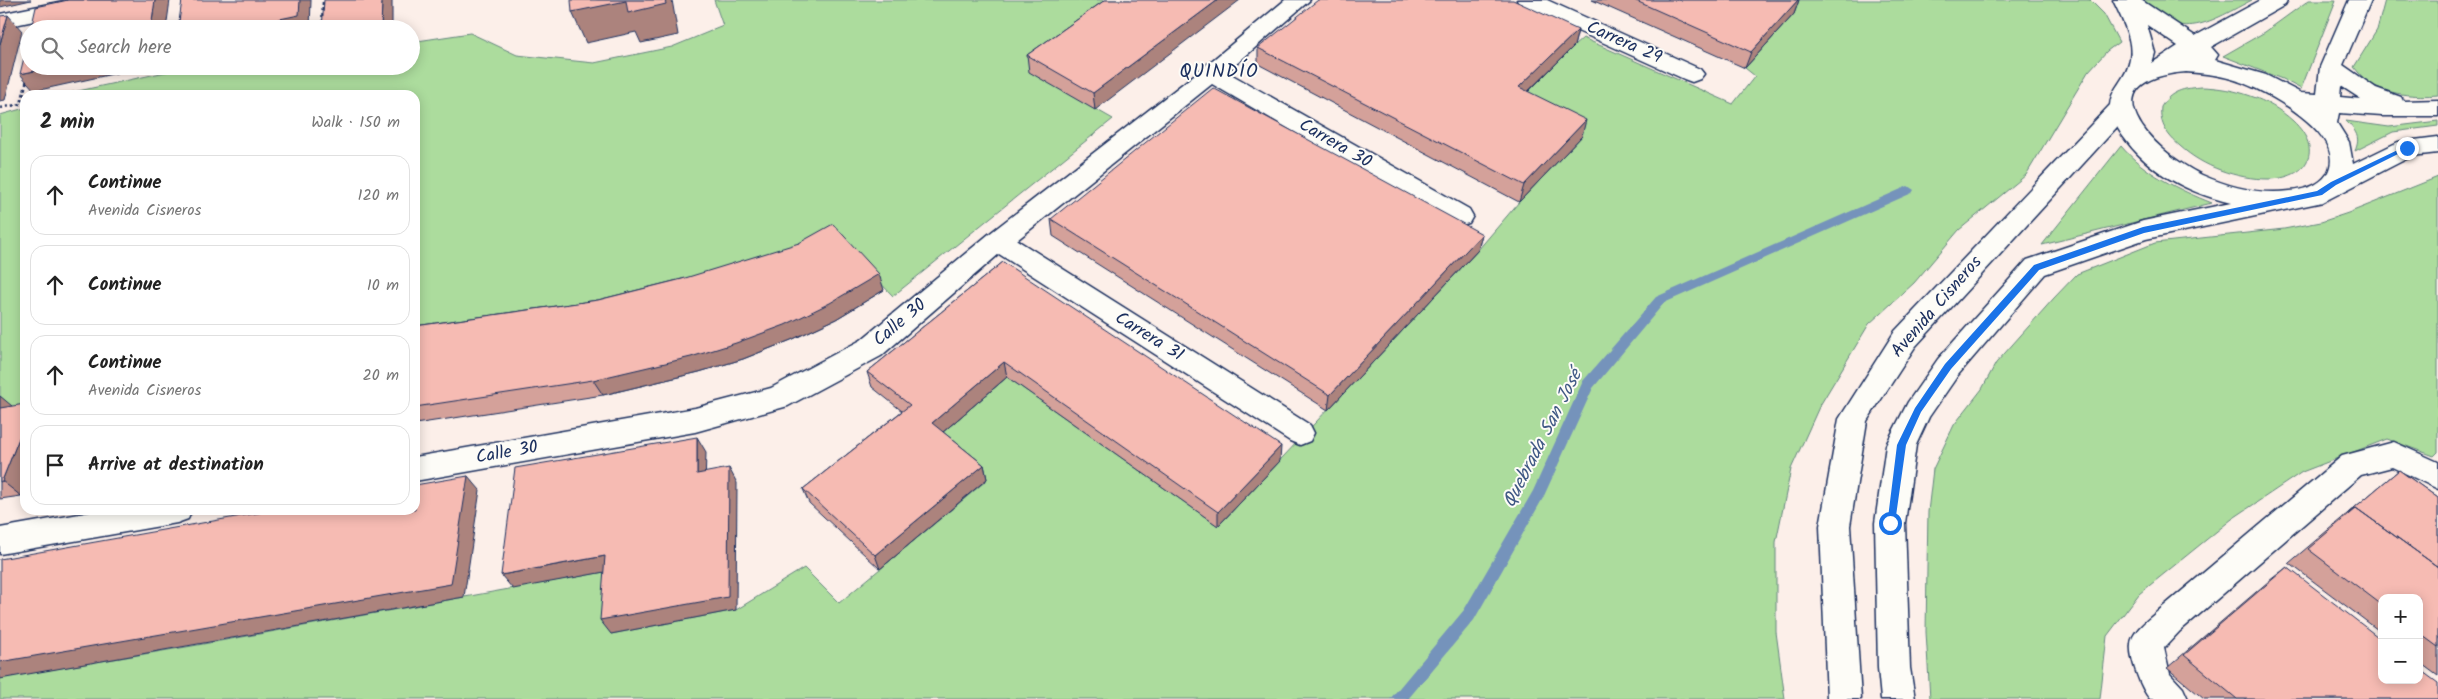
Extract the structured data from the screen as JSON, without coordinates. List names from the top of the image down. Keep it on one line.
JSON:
{"streets":{"street":["Carrera 29","Carrera 30","Avenida Cisneros","Calle 30","Carrera 31"]},"crossings":[["Carrera 30","Calle 30"],["Calle 30","Carrera 31"]],"districts":["QUINDÍO"],"water":["Quebrada San José"],"page":{"search":"Search here","heading":["2 min","Walk · 150 m"],"list":[["Continue","Avenida Cisneros","120 m"],["Continue","10 m"],["Continue","Avenida Cisneros","20 m"],"Arrive at destination"],"map_buttons":["+","−"]}}
